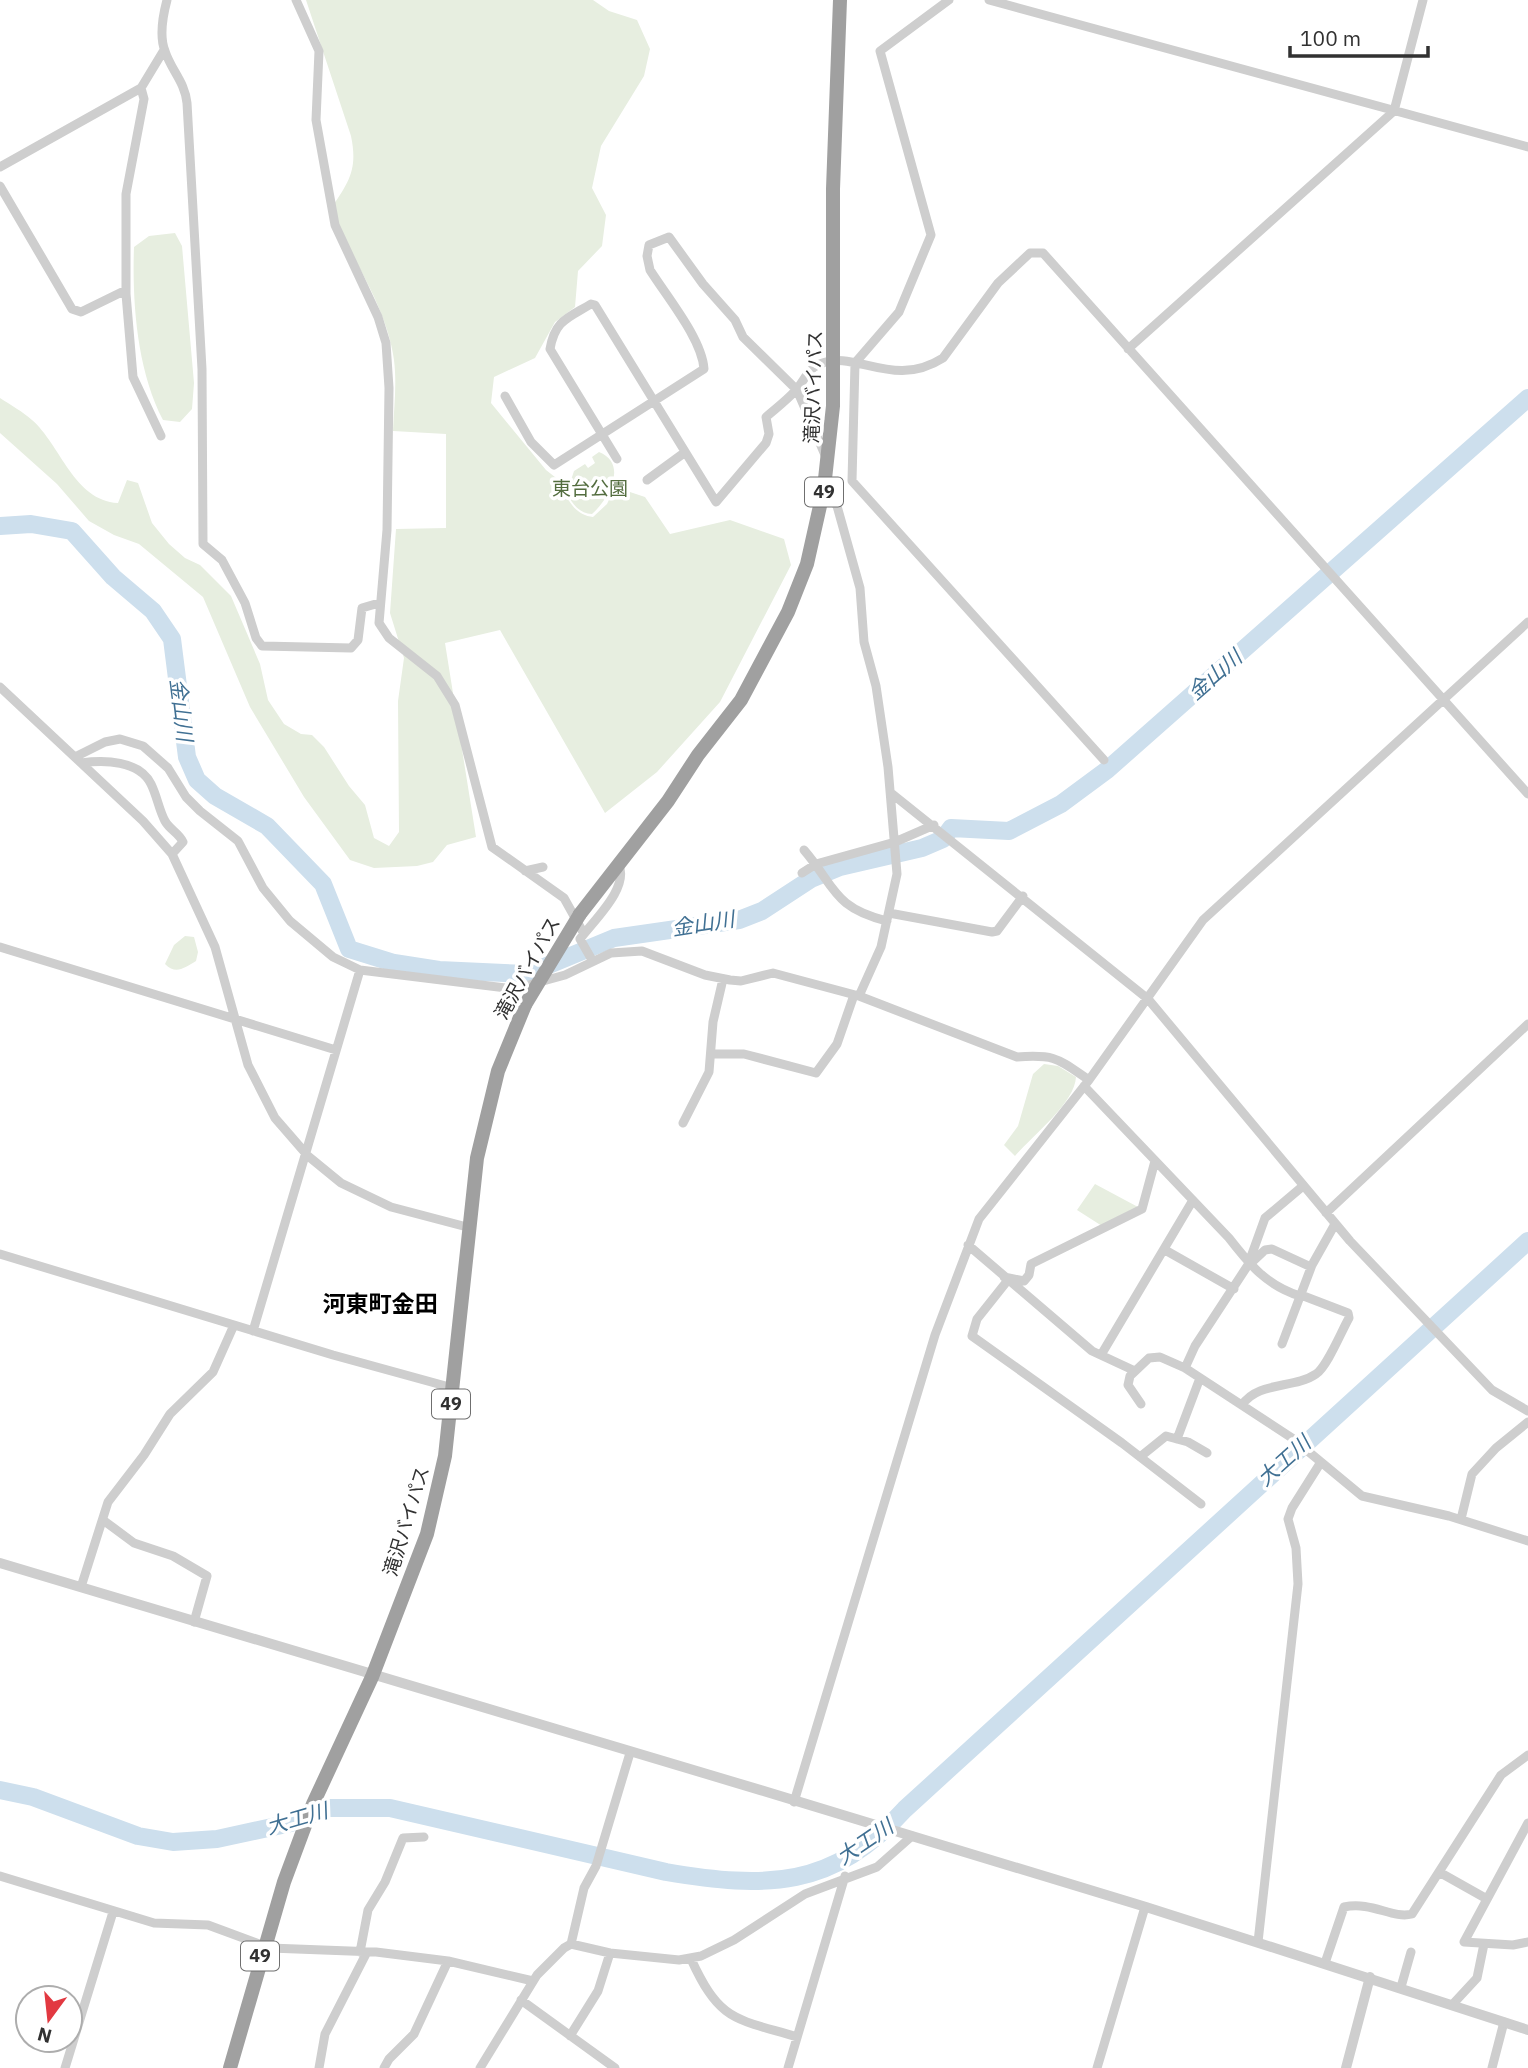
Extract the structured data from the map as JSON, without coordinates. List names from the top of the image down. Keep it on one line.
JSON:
{"streets":{"highway":["滝沢バイパス","49"]},"districts":["河東町金田"],"water":["金山川","大工川"],"parks":["東台公園"],"scale_bar":"100 m","north":"bottom"}
